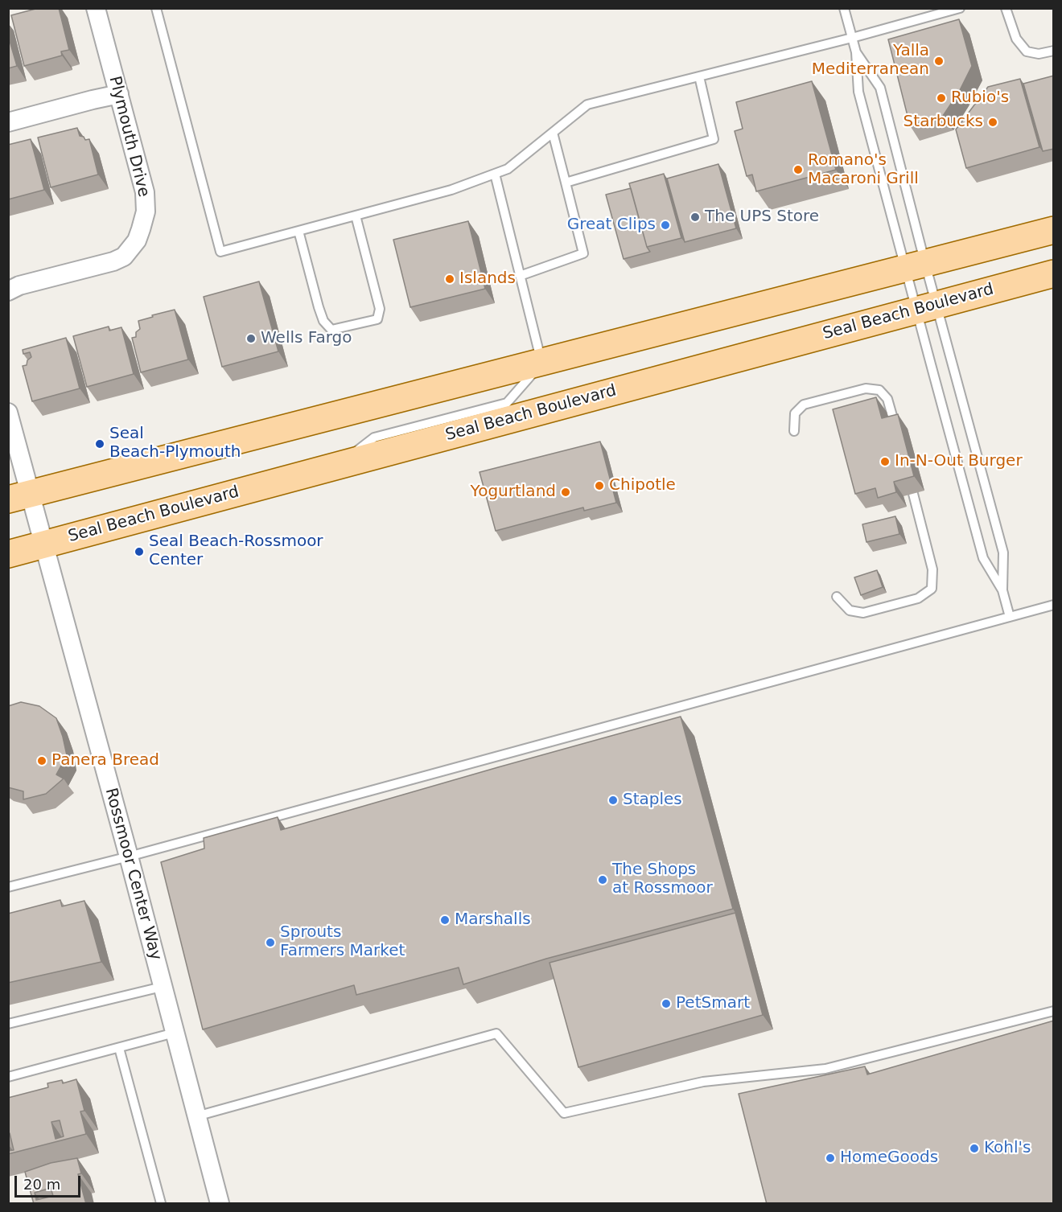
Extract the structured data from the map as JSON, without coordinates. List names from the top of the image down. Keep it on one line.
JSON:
{"streets":{"main road":["Seal Beach Boulevard"],"street":["Plymouth Drive","Rossmoor Center Way"]},"crossings":[["Seal Beach Boulevard","Rossmoor Center Way"]],"places":["Yalla Mediterranean","Rubio's","Starbucks","Romano's Macaroni Grill","The UPS Store","Great Clips","Islands","Wells Fargo","Seal Beach-Plymouth","In-N-Out Burger","Chipotle","Yogurtland","Seal Beach-Rossmoor Center","Panera Bread","Staples","The Shops at Rossmoor","Marshalls","Sprouts Farmers Market","PetSmart","Kohl's","HomeGoods"],"scale_bar":"20 m"}
